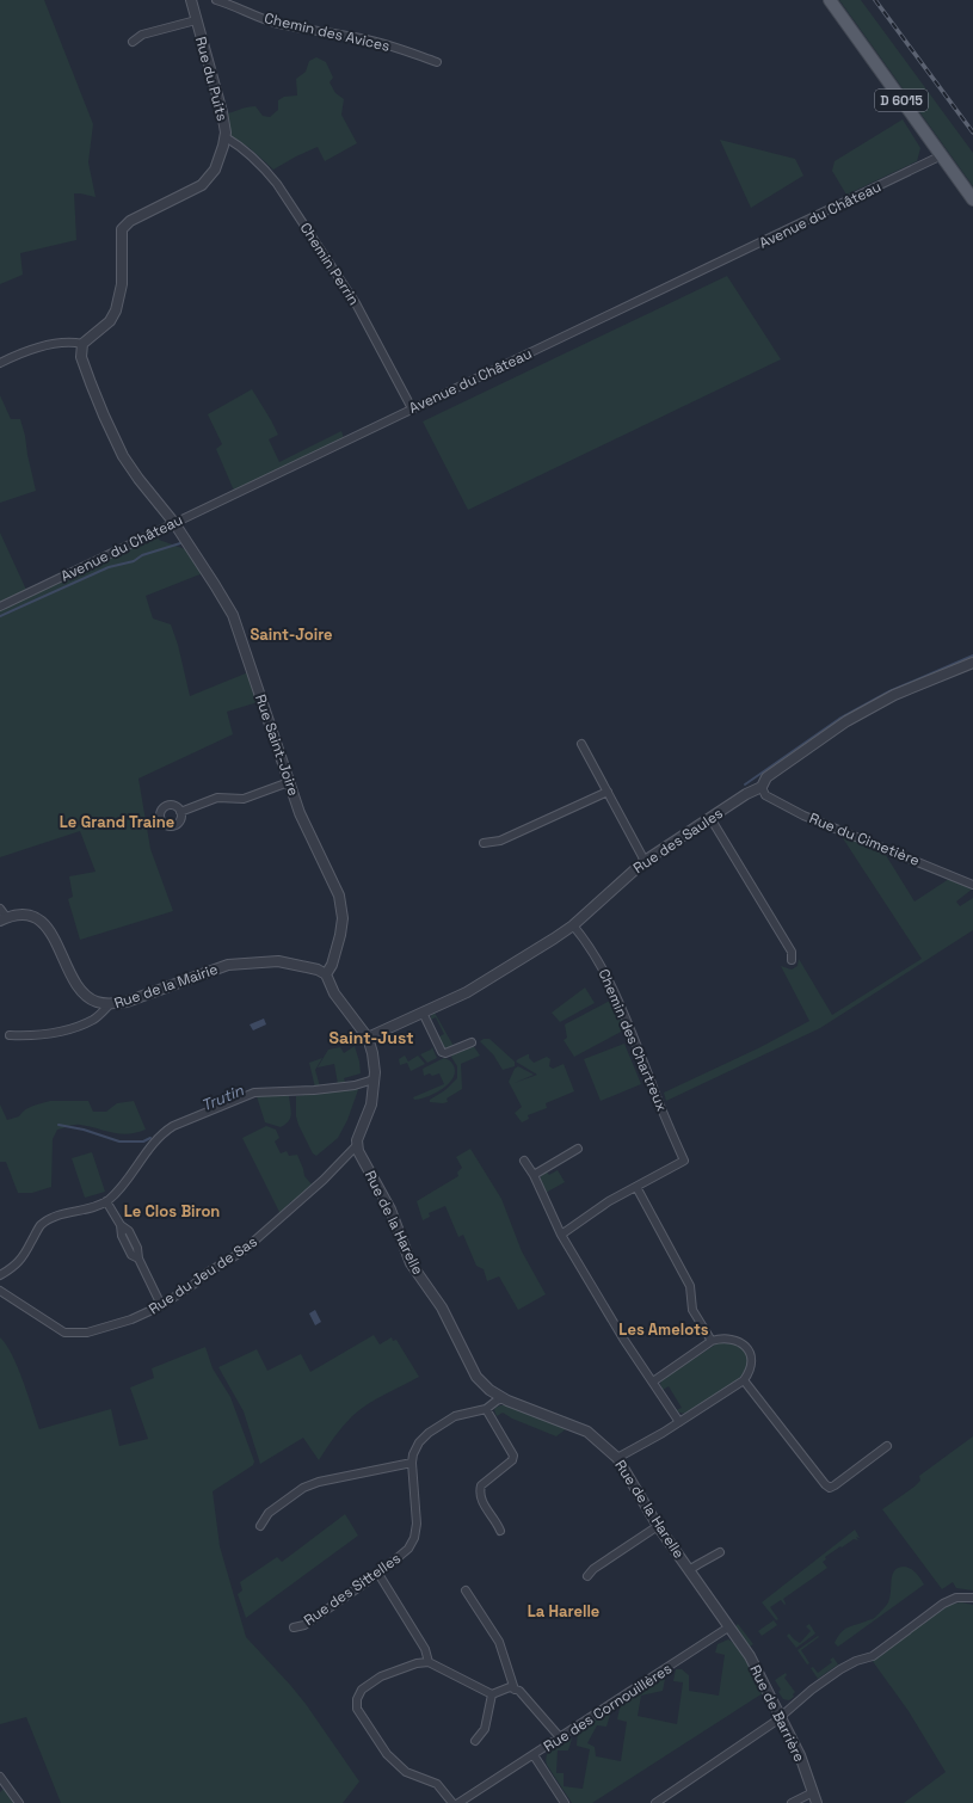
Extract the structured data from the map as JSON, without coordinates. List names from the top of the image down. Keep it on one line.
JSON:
{"streets":{"main road":["D 6015"],"street":["Chemin des Avices","Rue du Puits","Avenue du Château","Chemin Perrin","Rue Saint-Joire","Rue du Cimetière","Rue des Saules","Rue de la Mairie","Chemin des Chartreux","Rue de la Harelle","Rue du Jeu de Sas","Rue des Sittelles","Rue des Cornouillères","Rue de Barrière"]},"crossings":[["Rue du Puits","Chemin Perrin"],["D 6015","Avenue du Château"],["Avenue du Château","Chemin Perrin"],["Avenue du Château","Rue Saint-Joire"],["Rue Saint-Joire","Rue de la Mairie"],["Rue du Cimetière","Rue des Saules"],["Rue des Saules","Chemin des Chartreux"],["Rue de la Harelle","Rue du Jeu de Sas"],["Rue de la Harelle","Rue des Cornouillères"],["Rue de la Harelle","Rue de Barrière"],["Rue des Cornouillères","Rue de Barrière"]],"districts":["Saint-Joire","Le Grand Traine","Saint-Just","Le Clos Biron","Les Amelots","La Harelle"],"water":["Trutin"]}
